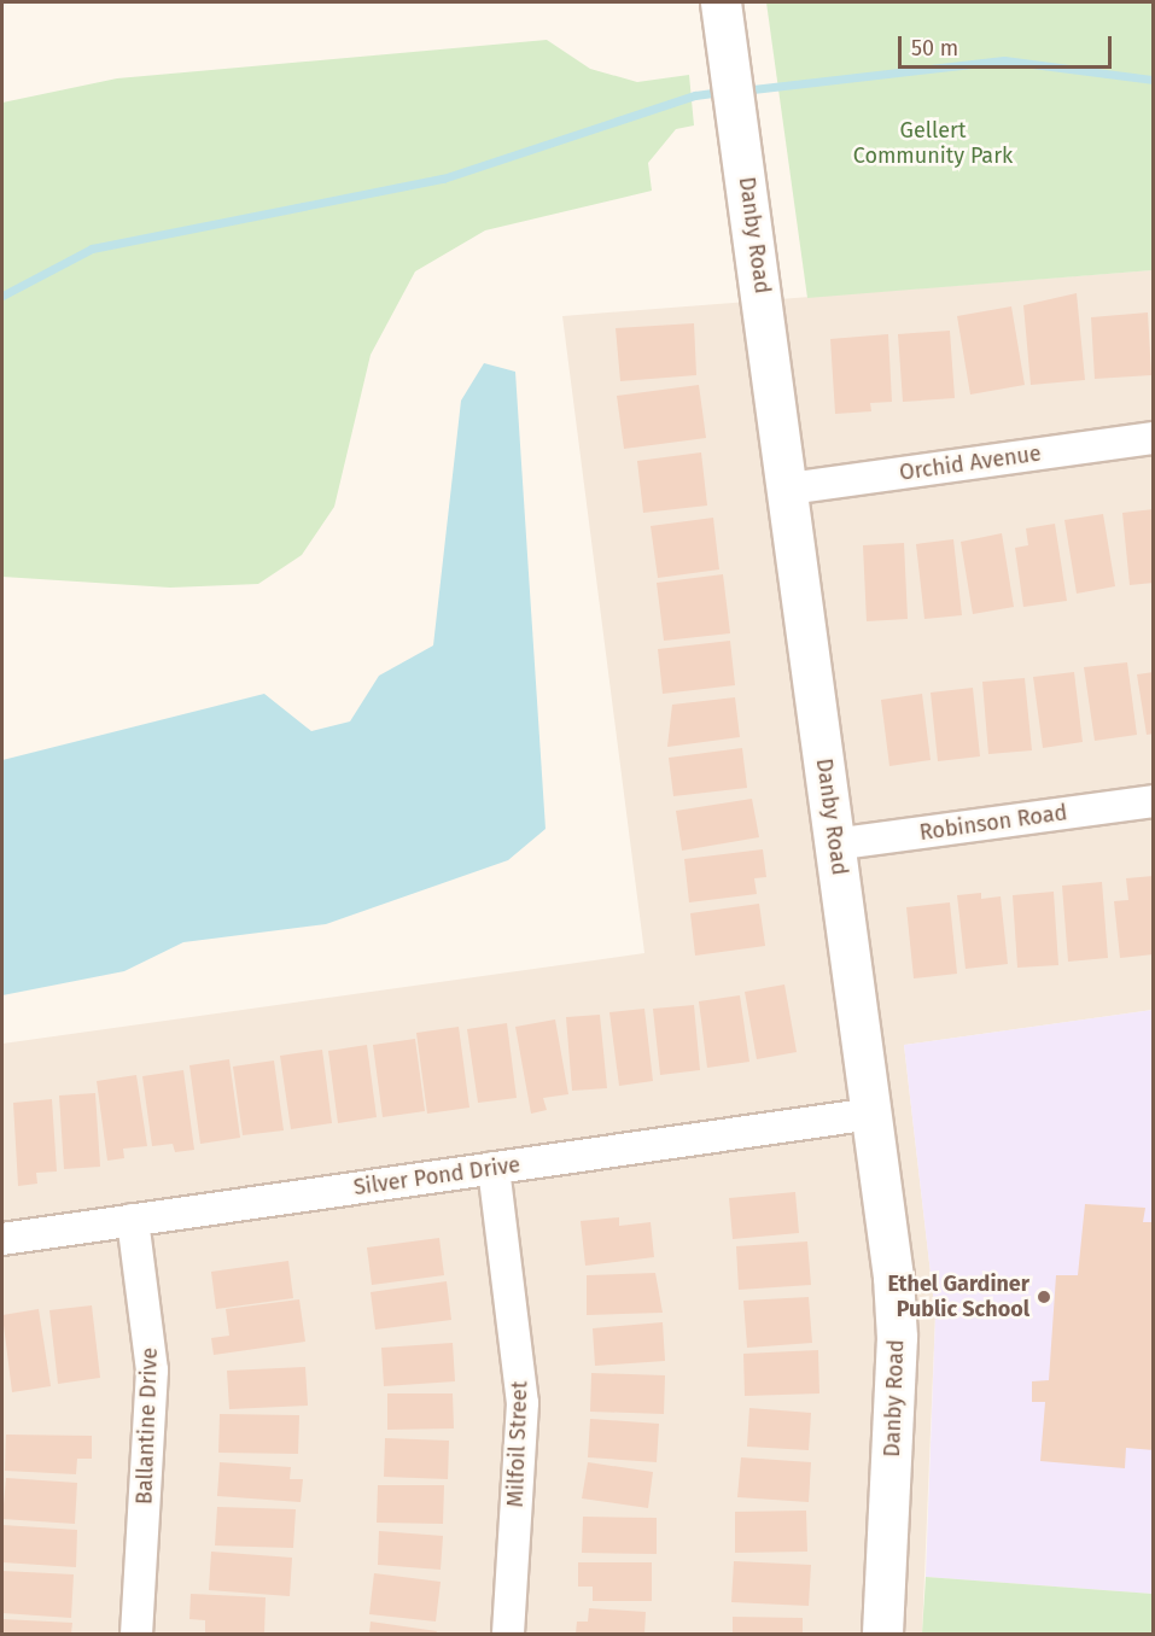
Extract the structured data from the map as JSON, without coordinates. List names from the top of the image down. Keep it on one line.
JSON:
{"streets":{"street":["Danby Road","Orchid Avenue","Robinson Road","Silver Pond Drive","Ballantine Drive","Milfoil Street"]},"crossings":[["Danby Road","Orchid Avenue"],["Danby Road","Robinson Road"],["Danby Road","Silver Pond Drive"],["Silver Pond Drive","Ballantine Drive"],["Silver Pond Drive","Milfoil Street"]],"parks":["Gellert Community Park"],"places":["Ethel Gardiner Public School"],"scale_bar":"50 m"}
